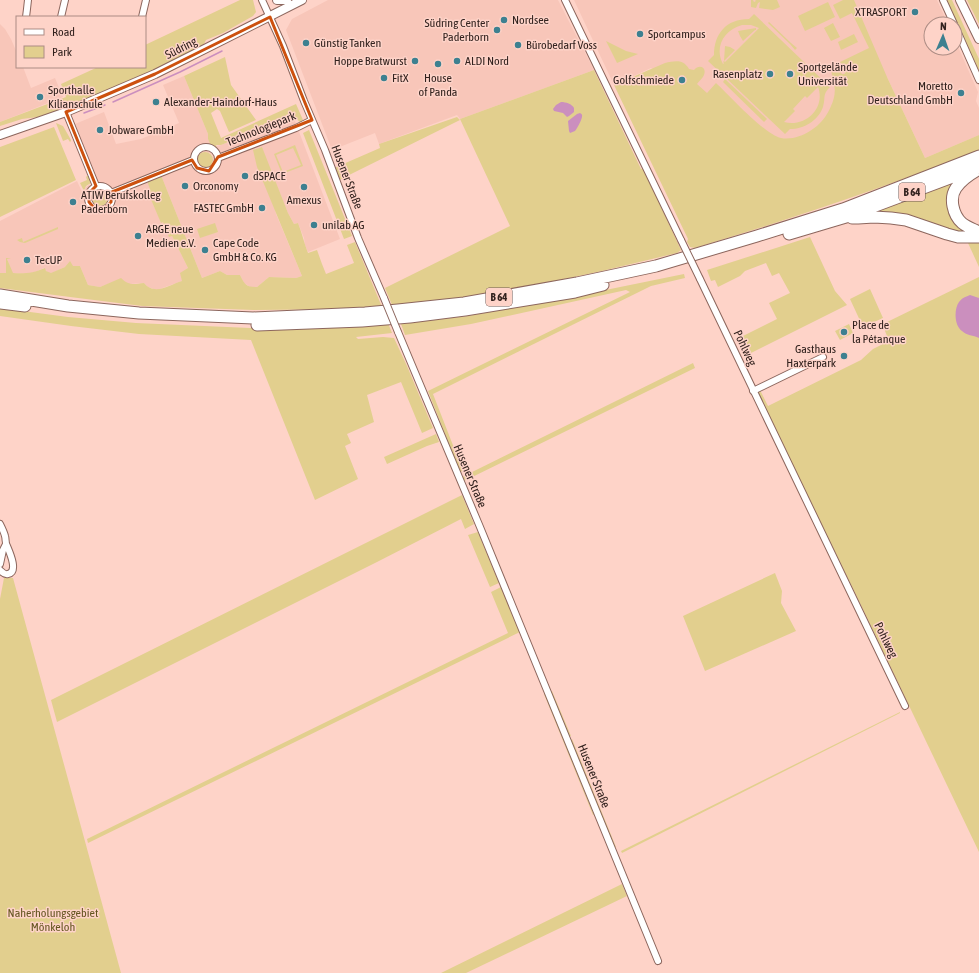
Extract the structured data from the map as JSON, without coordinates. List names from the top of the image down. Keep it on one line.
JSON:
{"streets":{"highway":["B 64"],"main road":["Südring"],"street":["Technologiepark","Husener Straße","Pohlweg"]},"crossings":[["Südring","Husener Straße"],["Technologiepark","Husener Straße"]],"parks":["Naherholungsgebiet Mönkeloh"],"places":["XTRASPORT","Nordsee","Südring Center Paderborn","Sportcampus","Günstig Tanken","Bürobedarf Voss","Hoppe Bratwurst","ALDI Nord","House of Panda","Rasenplatz","Sportgelände Universität","FitX","Golfschmiede","Moretto Deutschland GmbH","Sporthalle Kilianschule","Alexander-Haindorf-Haus","Jobware GmbH","dSPACE","Orconomy","Amexus","ATIW Berufskolleg Paderborn","FASTEC GmbH","unilab AG","ARGE neue Medien e.V.","Cape Code GmbH & Co. KG","TecUP","Place de la Pétanque","Gasthaus Haxterpark"],"legend":["Road","Park"],"north":"top"}
